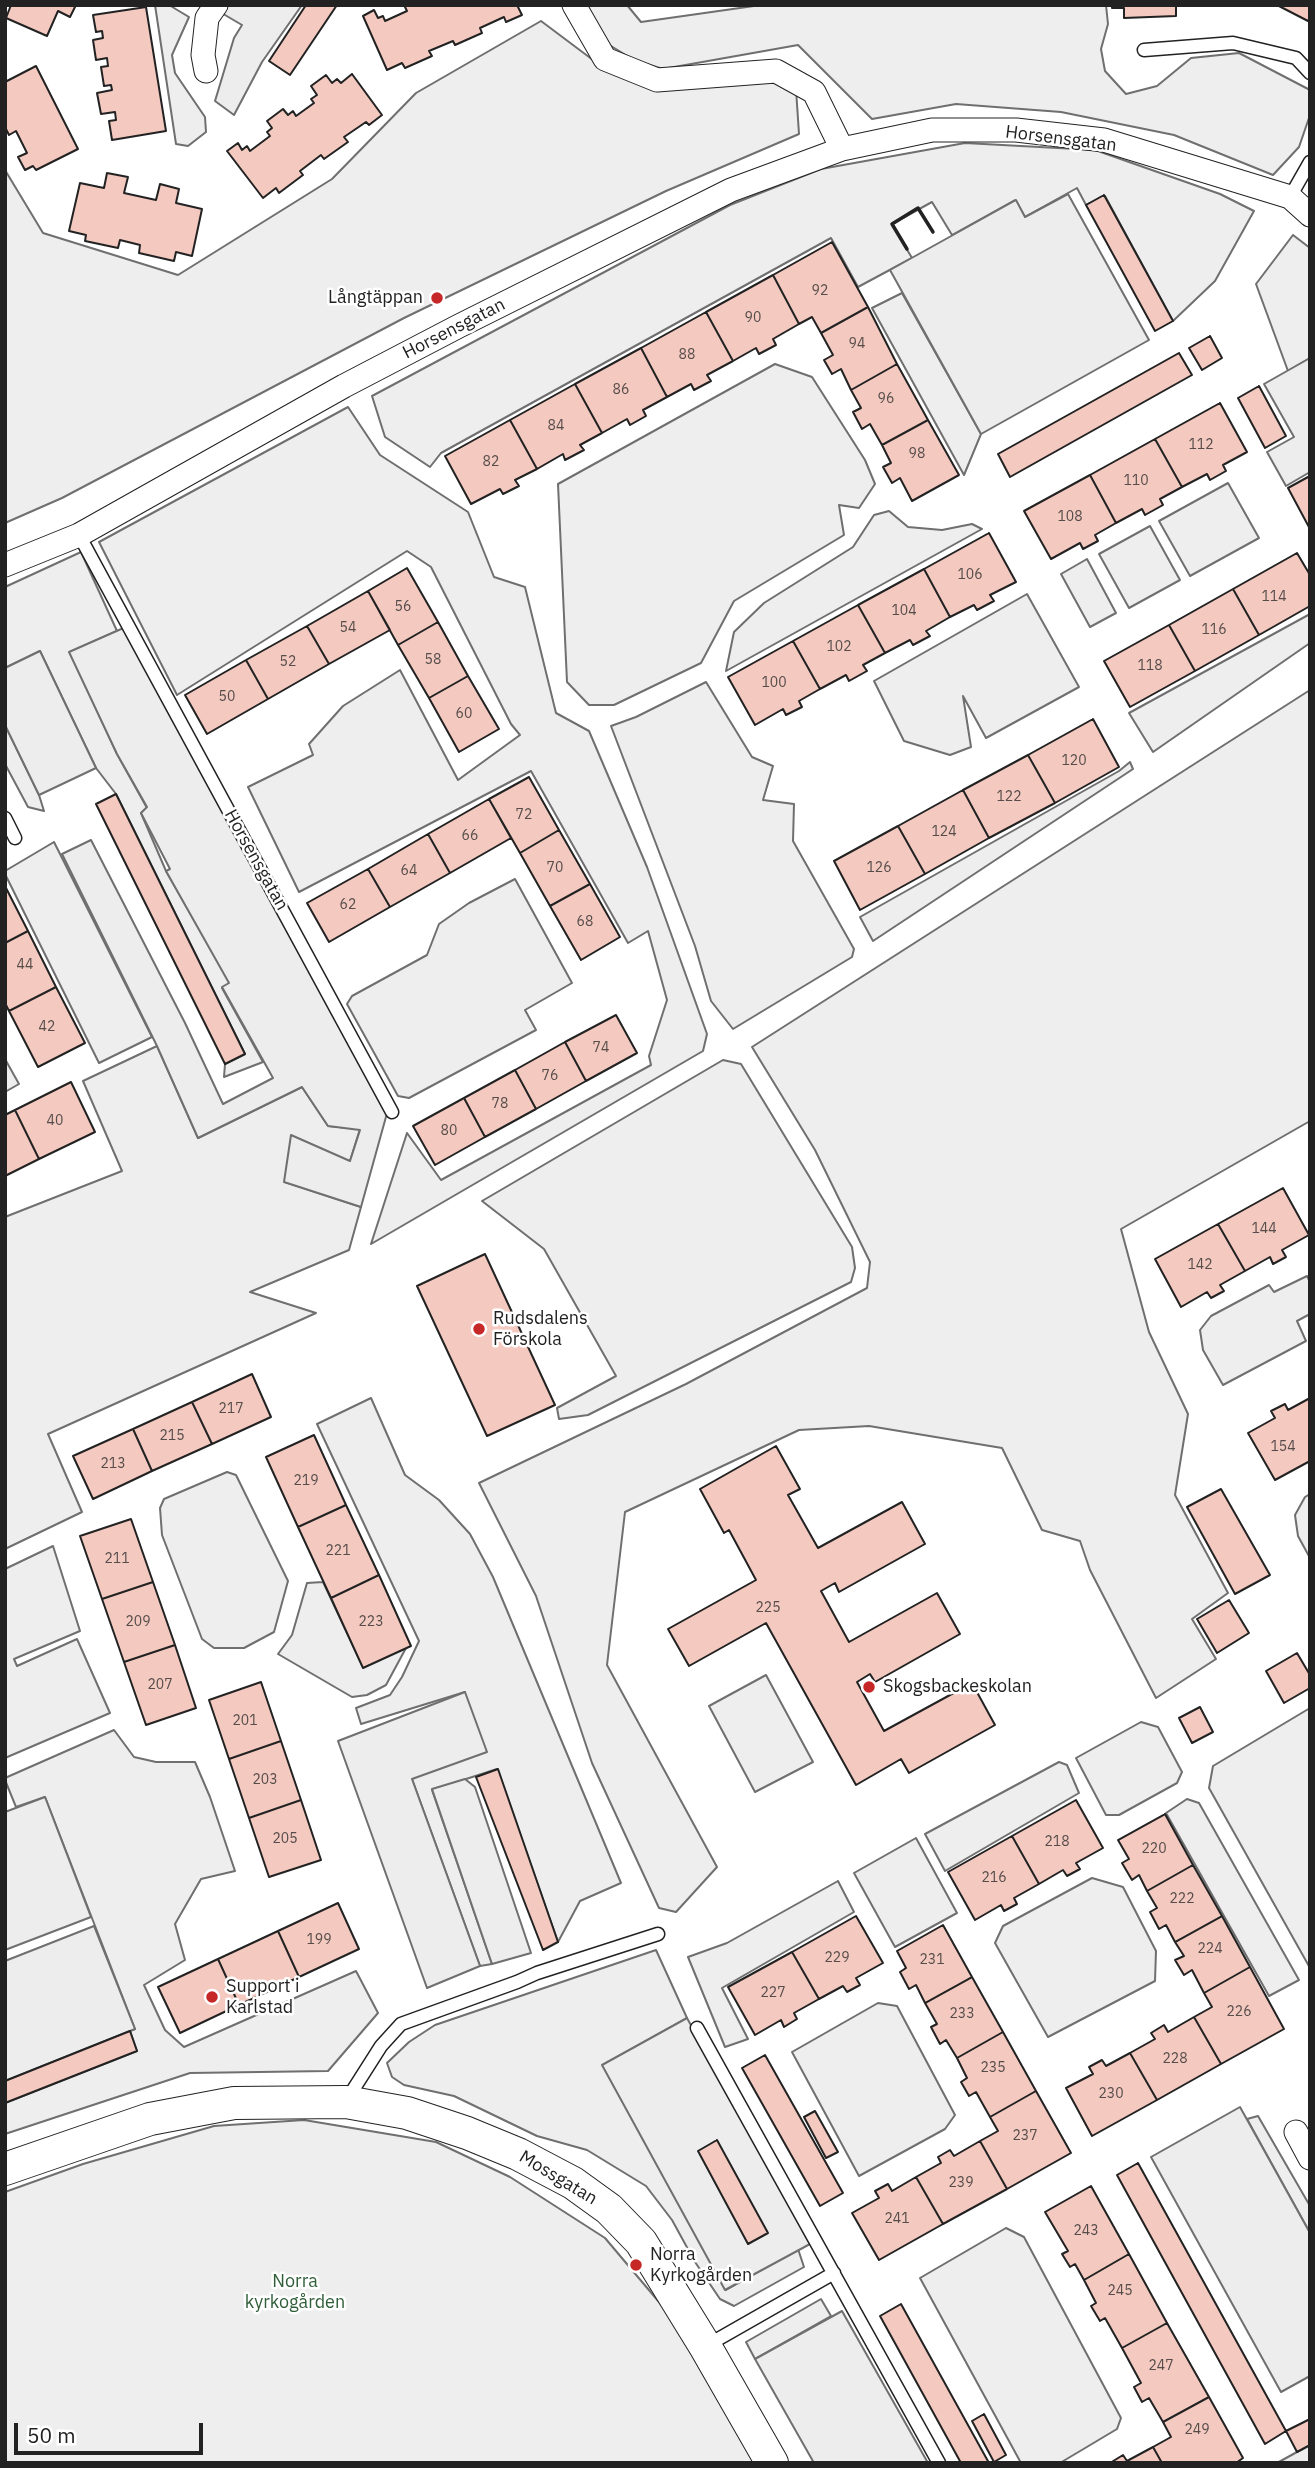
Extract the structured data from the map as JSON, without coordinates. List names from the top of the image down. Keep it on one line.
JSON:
{"streets":{"street":["Horsensgatan","Mossgatan"]},"parks":["Norra kyrkogården"],"places":["Långtäppan","Rudsdalens Förskola","Skogsbackeskolan","Support i Karlstad","Norra Kyrkogården"],"house_numbers":["92","90","94","88","86","96","84","112","98","82","110","108","106","114","56","104","54","116","102","58","52","118","100","50","60","120","122","72","124","66","70","126","64","62","68","44","42","74","76","78","40","80","144","142","217","215","154","213","219","221","211","225","209","223","207","201","203","205","218","220","216","222","199","224","229","231","227","226","233","228","235","230","237","239","241","243","245","247","249"],"scale_bar":"50 m"}
